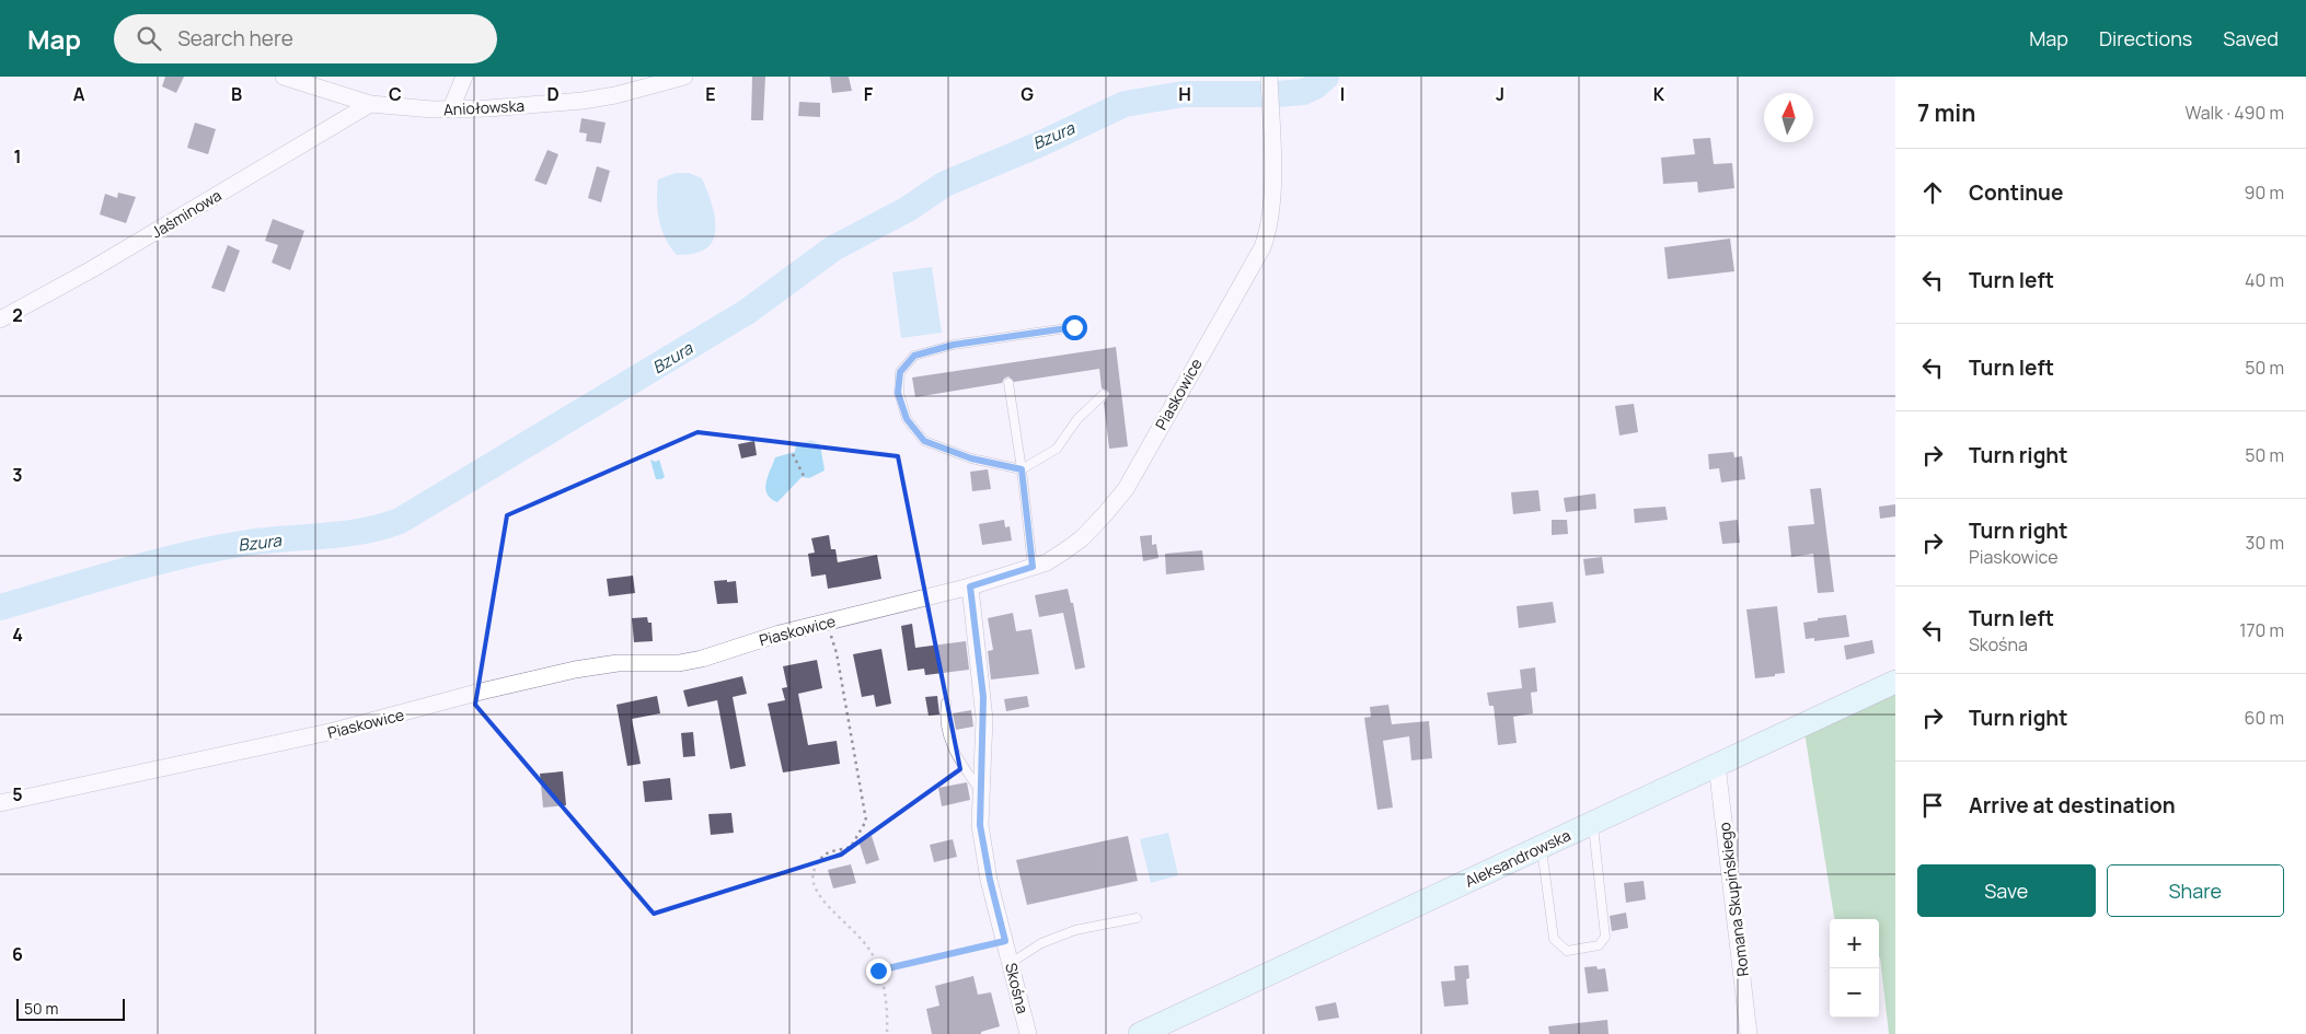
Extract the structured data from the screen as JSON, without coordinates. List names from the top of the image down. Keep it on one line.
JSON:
{"streets":{"main road":["Aleksandrowska"],"street":["Aniołowska","Jaśminowa","Piaskowice","Romana Skupińskiego","Skośna"]},"crossings":[["Aniołowska","Jaśminowa"],["Piaskowice","Skośna"],["Aleksandrowska","Romana Skupińskiego"]],"water":["Bzura"],"scale_bar":"50 m","north":"top","page":{"header":"Map","search":"Search here","nav":["Map","Directions","Saved"],"heading":["7 min","Walk · 490 m"],"list":[["Continue","90 m"],["Turn left","40 m"],["Turn left","50 m"],["Turn right","50 m"],["Turn right","Piaskowice","30 m"],["Turn left","Skośna","170 m"],["Turn right","60 m"],"Arrive at destination"],"buttons":["Save","Share"],"map_buttons":["+","−"],"scale":"50 m"},"grid":{"columns":["A","B","C","D","E","F","G","H","I","J","K"],"rows":["1","2","3","4","5","6"]}}
